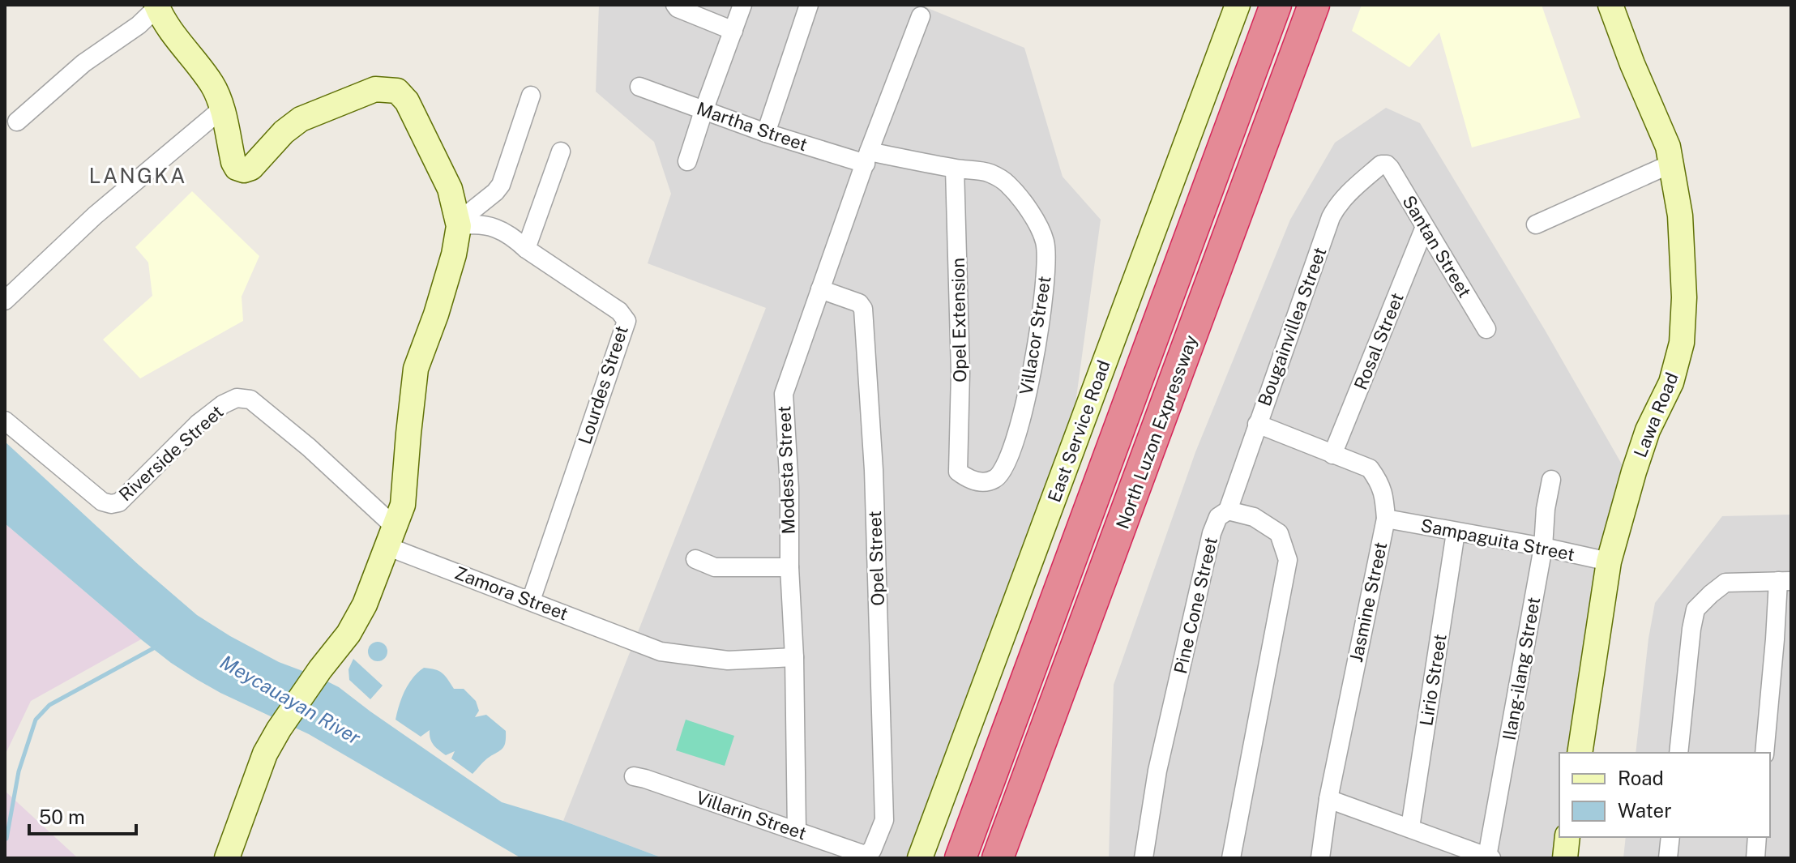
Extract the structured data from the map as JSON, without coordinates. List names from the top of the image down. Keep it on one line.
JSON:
{"streets":{"highway":["North Luzon Expressway"],"street":["Martha Street","Santan Street","Opel Extension","Bougainvillea Street","Villacor Street","Rosal Street","Lourdes Street","Lawa Road","East Service Road","Riverside Street","Modesta Street","Sampaguita Street","Opel Street","Zamora Street","Jasmine Street","Pine Cone Street","Ilang-ilang Street","Lirio Street","Villarin Street"]},"crossings":[["Martha Street","Villacor Street"],["Martha Street","Modesta Street"],["Santan Street","Bougainvillea Street"],["Santan Street","Rosal Street"],["Opel Extension","Villacor Street"],["Bougainvillea Street","Jasmine Street"],["Bougainvillea Street","Pine Cone Street"],["Villacor Street","Modesta Street"],["Rosal Street","Jasmine Street"],["Lourdes Street","Zamora Street"],["Lawa Road","Sampaguita Street"],["Riverside Street","Zamora Street"],["Modesta Street","Opel Street"],["Modesta Street","Zamora Street"],["Modesta Street","Villarin Street"],["Sampaguita Street","Jasmine Street"],["Sampaguita Street","Ilang-ilang Street"],["Sampaguita Street","Lirio Street"],["Opel Street","Villarin Street"]],"districts":["LANGKA"],"water":["Meycauayan River"],"legend":["Road","Water"],"scale_bar":"50 m"}
